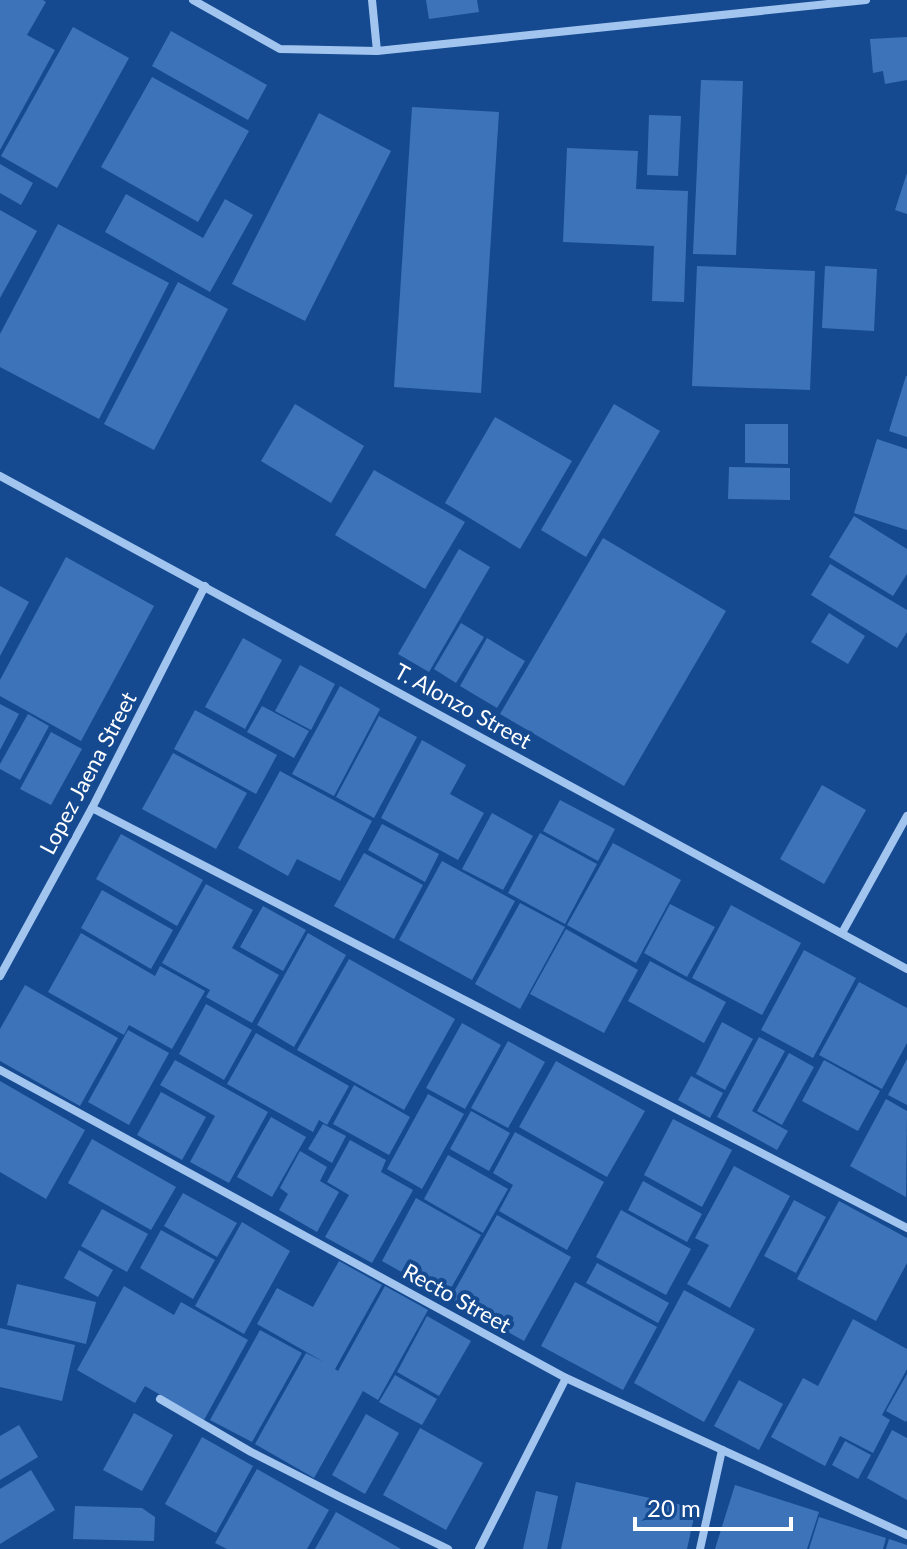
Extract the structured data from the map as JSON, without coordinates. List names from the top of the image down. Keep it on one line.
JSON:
{"streets":{"street":["T. Alonzo Street","Lopez Jaena Street","Recto Street"]},"crossings":[["T. Alonzo Street","Lopez Jaena Street"]],"scale_bar":"20 m"}
